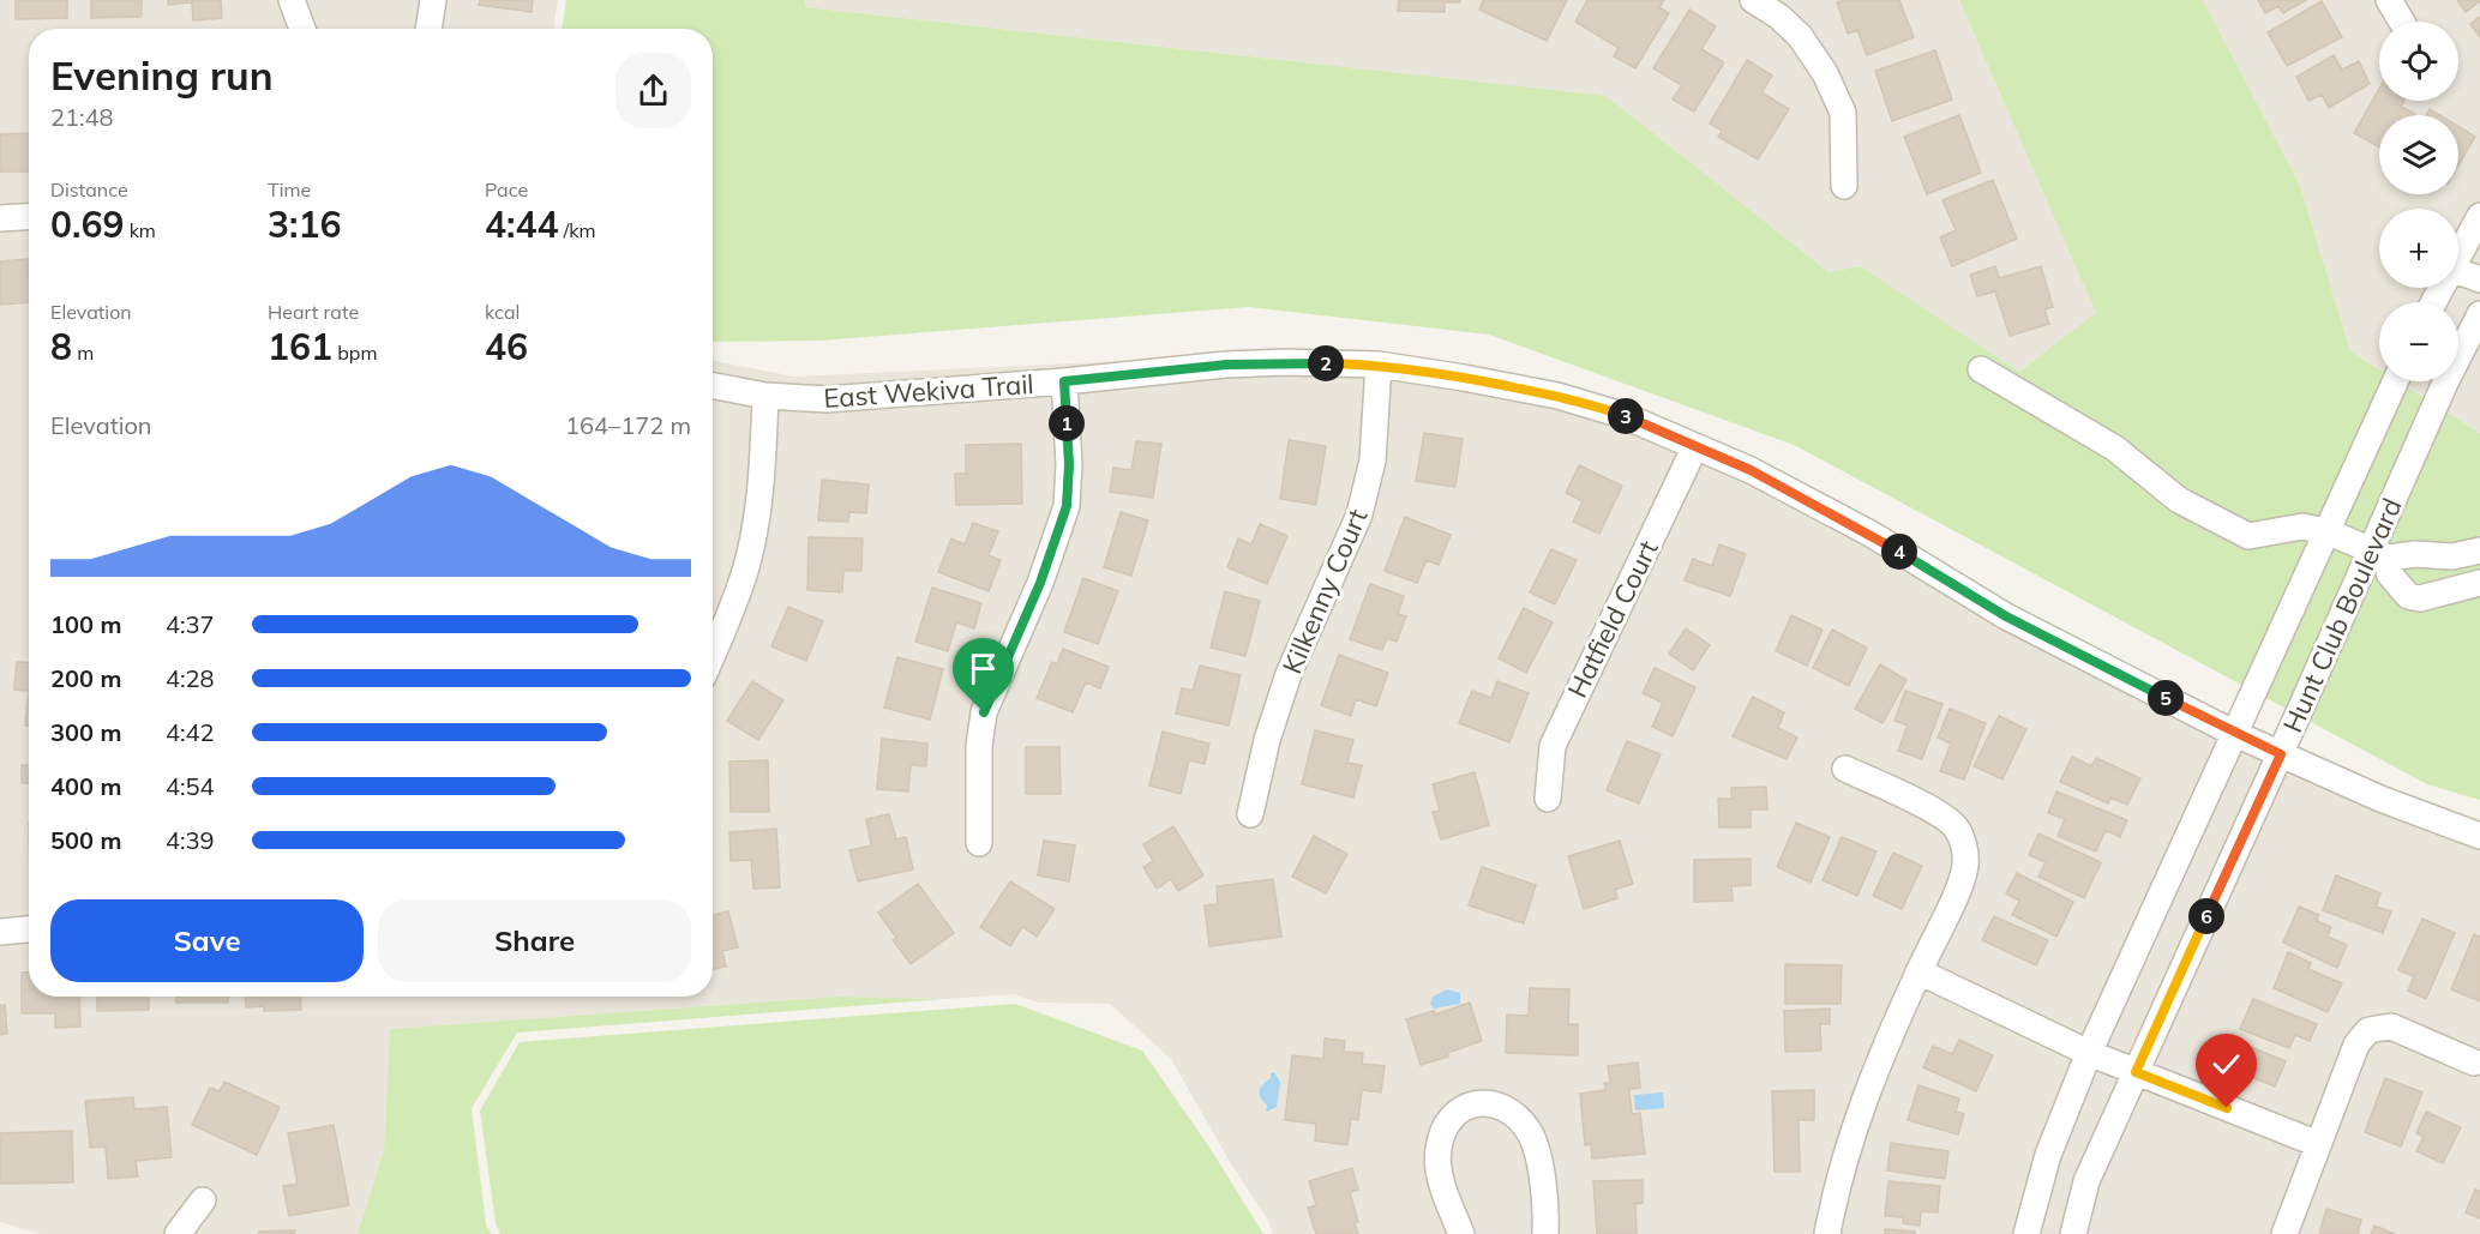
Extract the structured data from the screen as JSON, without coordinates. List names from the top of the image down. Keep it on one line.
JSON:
{"streets":{"street":["East Wekiva Trail","Kilkenny Court","Hunt Club Boulevard","Hatfield Court"]},"crossings":[["East Wekiva Trail","Kilkenny Court"],["East Wekiva Trail","Hunt Club Boulevard"],["East Wekiva Trail","Hatfield Court"]],"page":{"map_buttons":["+","−"],"heading":["Evening run","21:48"],"stats":[["Distance","0.69 km"],["Time","3:16"],["Pace","4:44 /km"],["Elevation","8 m"],["Heart rate","161 bpm"],["kcal","46"]],"pins":["2","3","1","4","5","6"],"chart":["Elevation","164–172 m"],"list":[{"name":"100 m","note":"4:37"},{"name":"200 m","note":"4:28"},{"name":"300 m","note":"4:42"},{"name":"400 m","note":"4:54"},{"name":"500 m","note":"4:39"}],"buttons":["Save","Share"]}}
